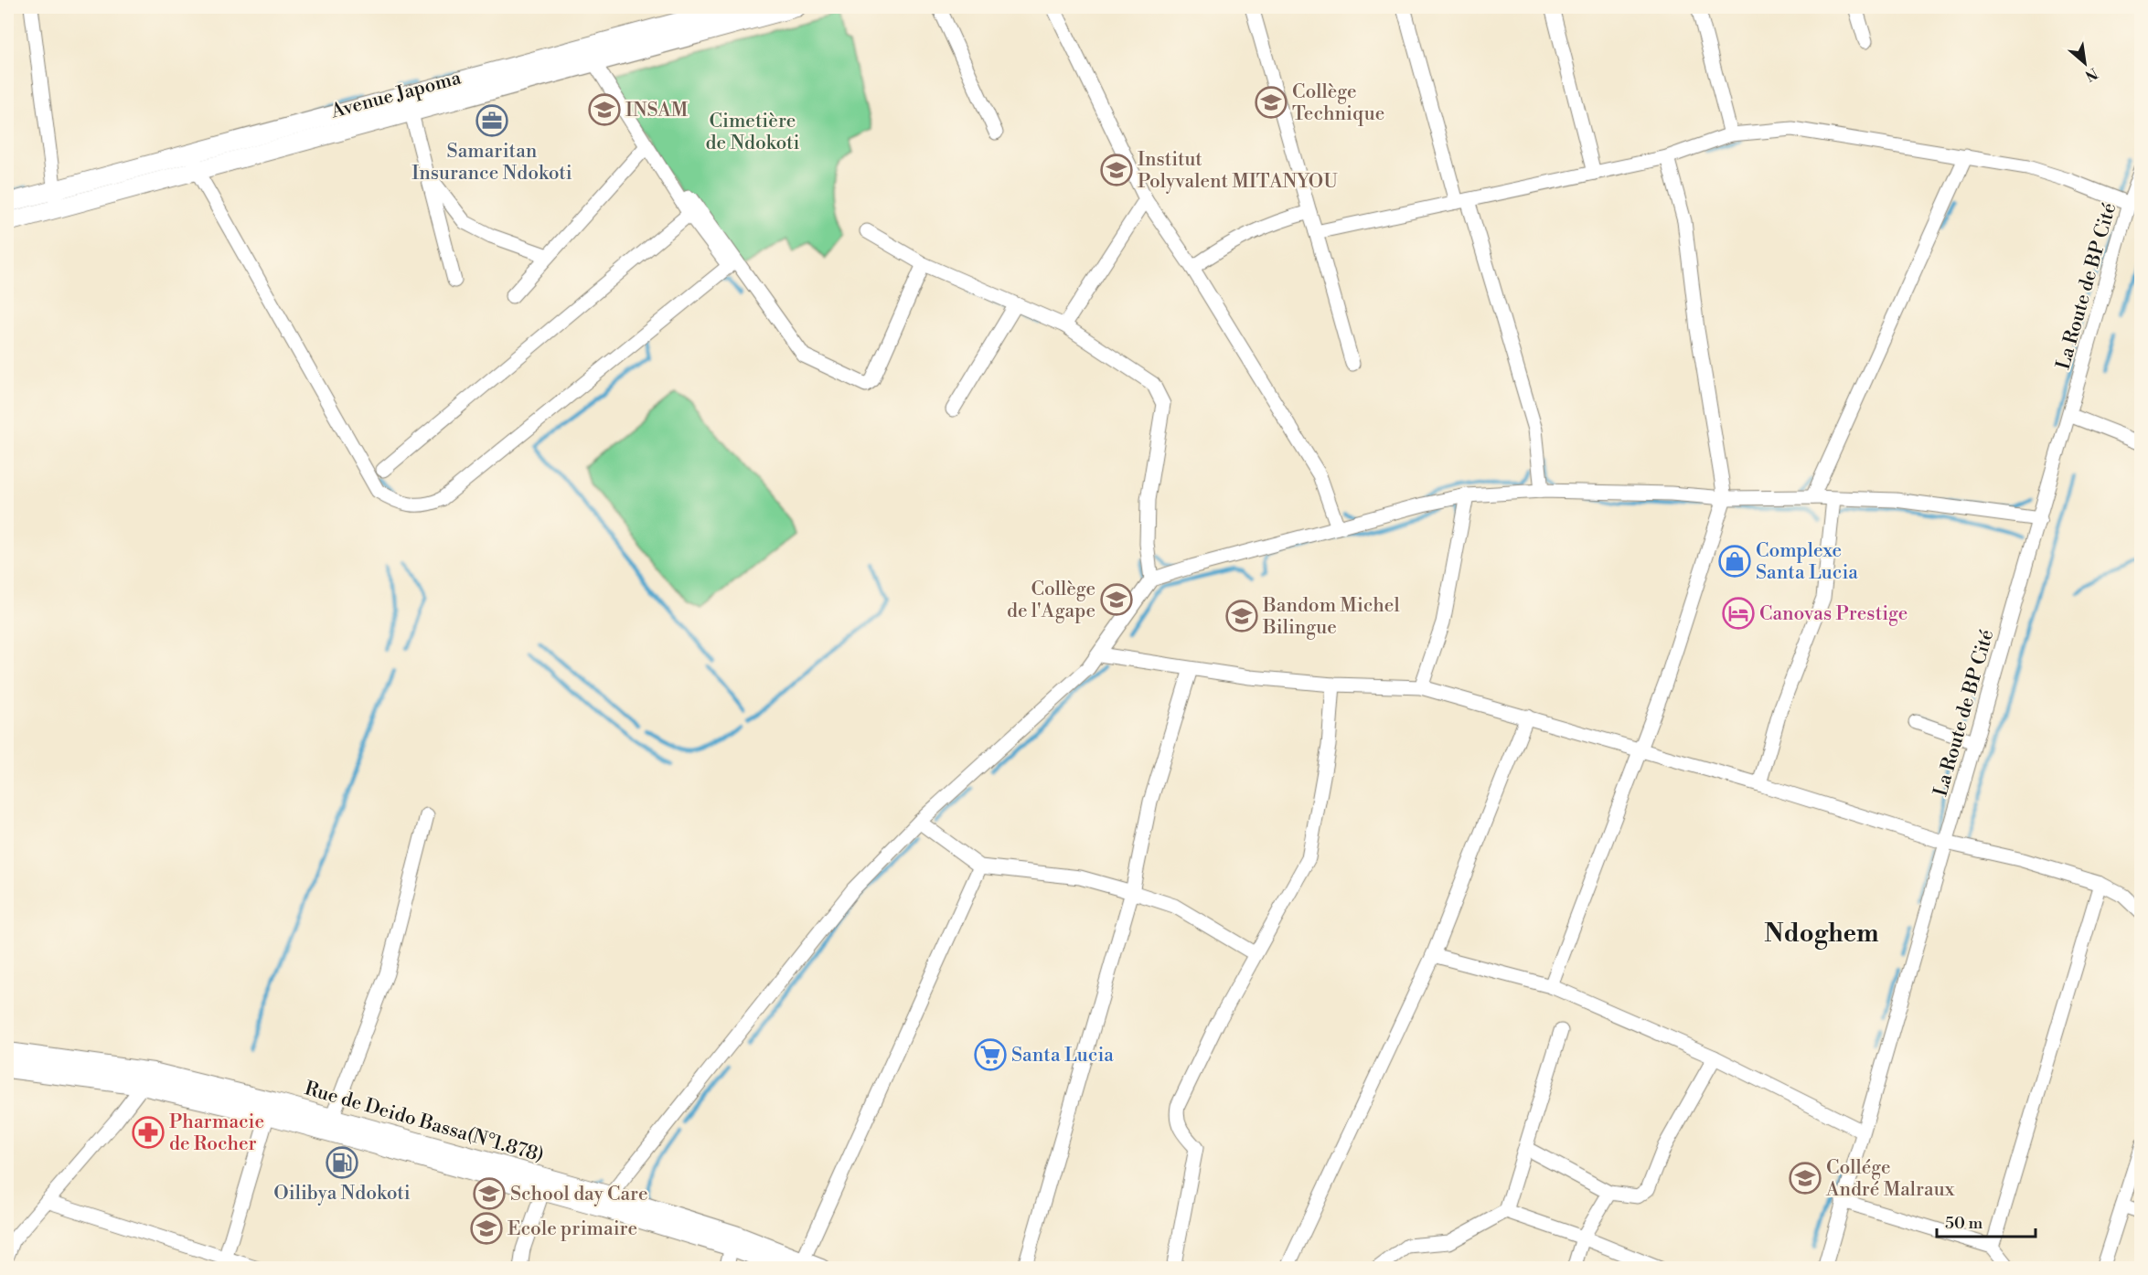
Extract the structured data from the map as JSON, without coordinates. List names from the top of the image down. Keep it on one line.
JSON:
{"streets":{"main road":["Avenue Japoma","Rue de Deido Bassa(N°1.878)"],"street":["La Route de BP Cité"]},"districts":["Ndoghem"],"parks":["Cimetière de Ndokoti"],"places":{"school or university":["Collège Technique","INSAM","Institut Polyvalent MITANYOU","Collège de l'Agape","Bandom Michel Bilingue","Collége André Malraux","School day Care","Ecole primaire"],"office":["Samaritan Insurance Ndokoti"],"shop":["Complexe Santa Lucia"],"hotel":["Canovas Prestige"],"supermarket":["Santa Lucia"],"pharmacy":["Pharmacie de Rocher"],"fuel station":["Oilibya Ndokoti"]},"scale_bar":"50 m","north":"bottom right"}
